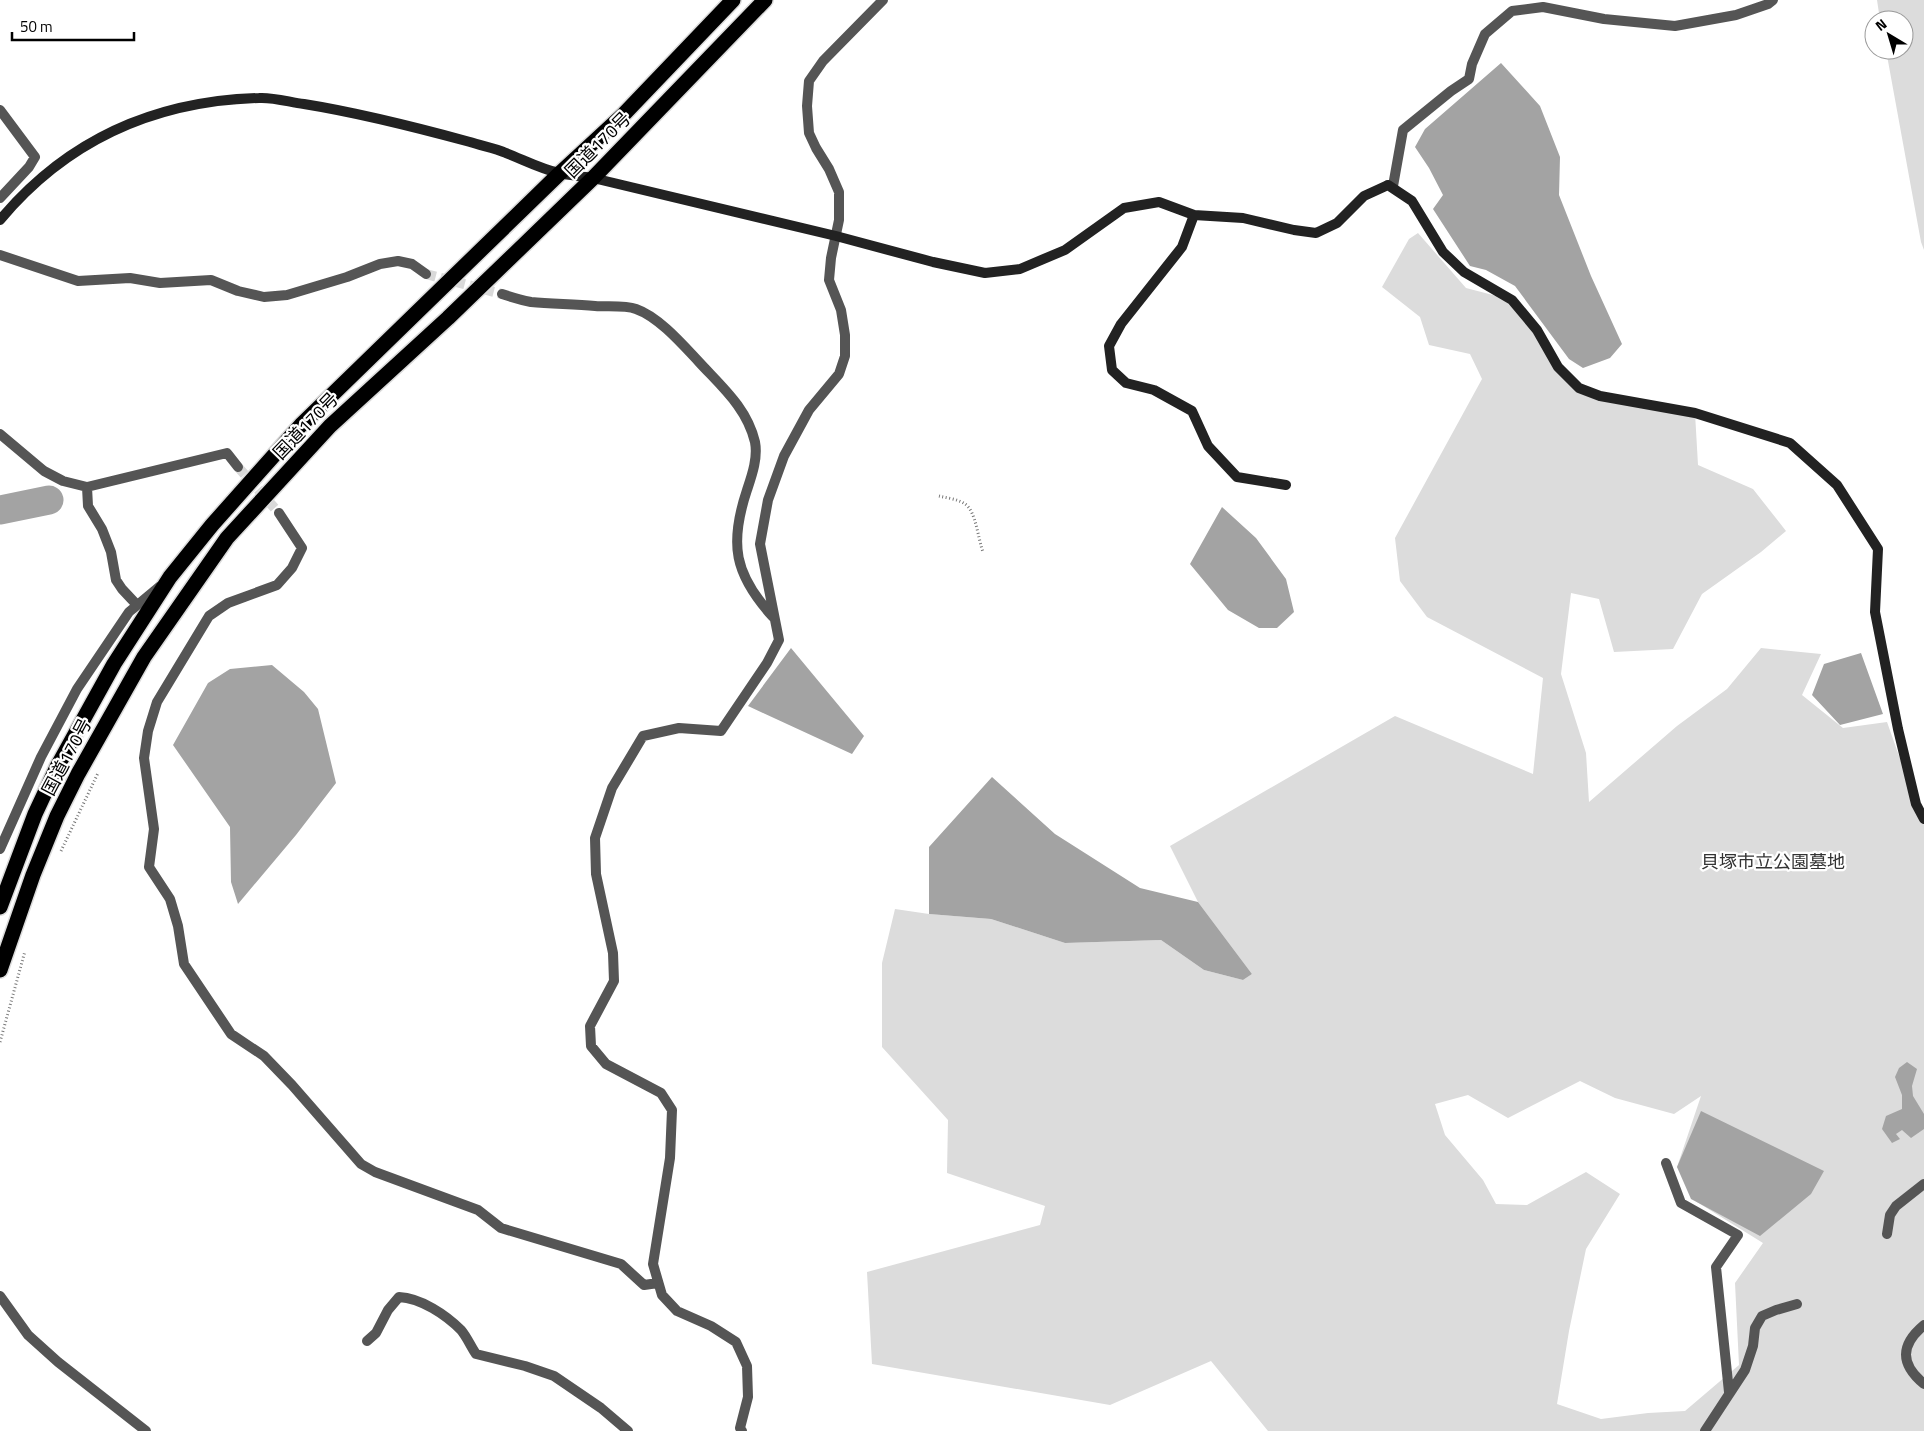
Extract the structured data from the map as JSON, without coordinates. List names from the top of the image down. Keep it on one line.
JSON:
{"streets":{"highway":["国道170号"]},"parks":["貝塚市立公園墓地"],"scale_bar":"50 m","north":"top left"}
